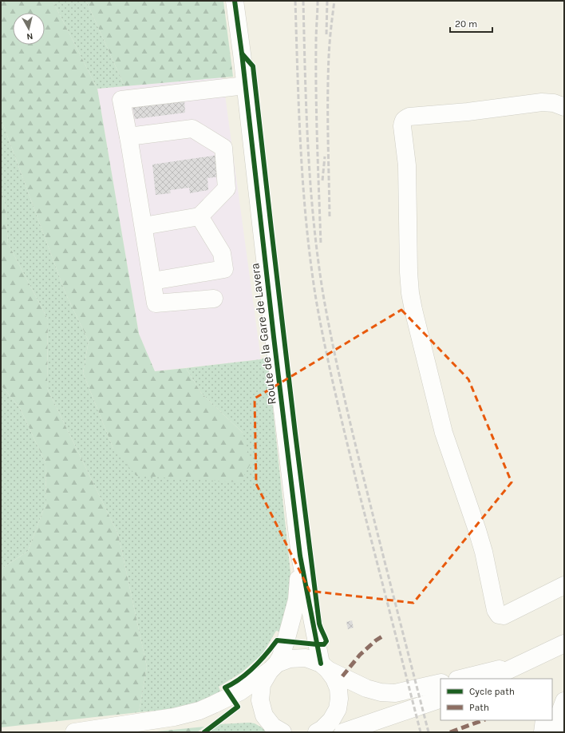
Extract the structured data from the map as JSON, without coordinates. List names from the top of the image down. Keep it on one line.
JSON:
{"streets":{"street":["Route de la Gare de Lavera"]},"legend":["Cycle path","Path"],"scale_bar":"20 m","north":"bottom"}
